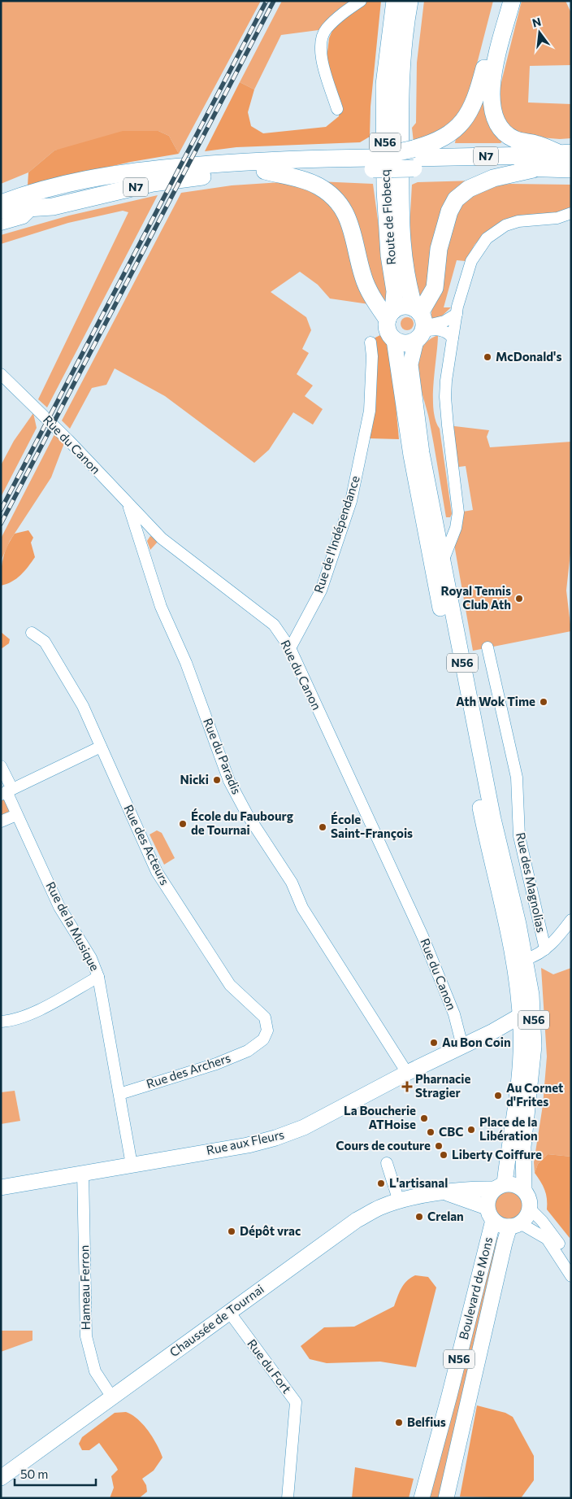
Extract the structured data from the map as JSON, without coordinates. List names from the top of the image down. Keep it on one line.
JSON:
{"streets":{"highway":["N56","N7","Route de Flobecq"],"main road":["Rue aux Fleurs","Boulevard de Mons","Chaussée de Tournai"],"street":["Rue du Canon","Rue de l'Indépendance","Rue du Paradis","Rue des Acteurs","Rue des Magnolias","Rue de la Musique","Rue des Archers","Hameau Ferron","Rue du Fort"]},"crossings":[["N56","Route de Flobecq"],["N56","Rue aux Fleurs"],["N56","Boulevard de Mons"],["N56","Chaussée de Tournai"],["Rue du Canon","Rue de l'Indépendance"],["Rue du Canon","Rue du Paradis"],["Rue du Canon","Rue aux Fleurs"],["Rue du Paradis","Rue aux Fleurs"],["Rue des Acteurs","Rue des Archers"],["Rue de la Musique","Rue des Archers"],["Rue de la Musique","Rue aux Fleurs"],["Rue aux Fleurs","Hameau Ferron"],["Hameau Ferron","Chaussée de Tournai"],["Boulevard de Mons","Chaussée de Tournai"],["Chaussée de Tournai","Rue du Fort"]],"places":{"other":["McDonald's","Royal Tennis Club Ath","Ath Wok Time","Nicki","École du Faubourg de Tournai","École Saint-François","Au Bon Coin","Au Cornet d'Frites","La Boucherie ATHoise","Place de la Libération","CBC","Cours de couture","Liberty Coiffure","L'artisanal","Crelan","Dépôt vrac","Belfius"],"health":["Pharnacie Stragier"]},"scale_bar":"50 m","north":"top"}
